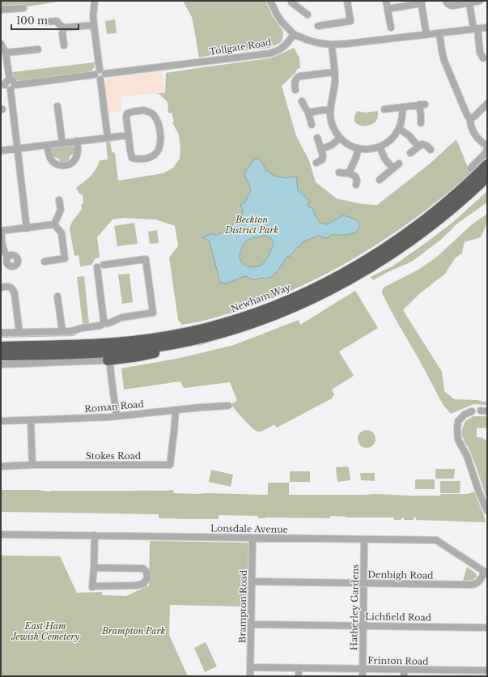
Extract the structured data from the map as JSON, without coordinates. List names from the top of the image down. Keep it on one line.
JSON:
{"streets":{"highway":["Newham Way"],"street":["Tollgate Road","Roman Road","Stokes Road","Lonsdale Avenue","Denbigh Road","Brampton Road","Hatherley Gardens","Lichfield Road","Frinton Road"]},"crossings":[["Roman Road","Stokes Road"],["Lonsdale Avenue","Denbigh Road"],["Lonsdale Avenue","Brampton Road"],["Lonsdale Avenue","Hatherley Gardens"],["Denbigh Road","Brampton Road"],["Denbigh Road","Hatherley Gardens"],["Brampton Road","Lichfield Road"],["Brampton Road","Frinton Road"],["Hatherley Gardens","Lichfield Road"],["Hatherley Gardens","Frinton Road"]],"parks":["Beckton District Park","East Ham Jewish Cemetery","Brampton Park"],"scale_bar":"100 m"}
